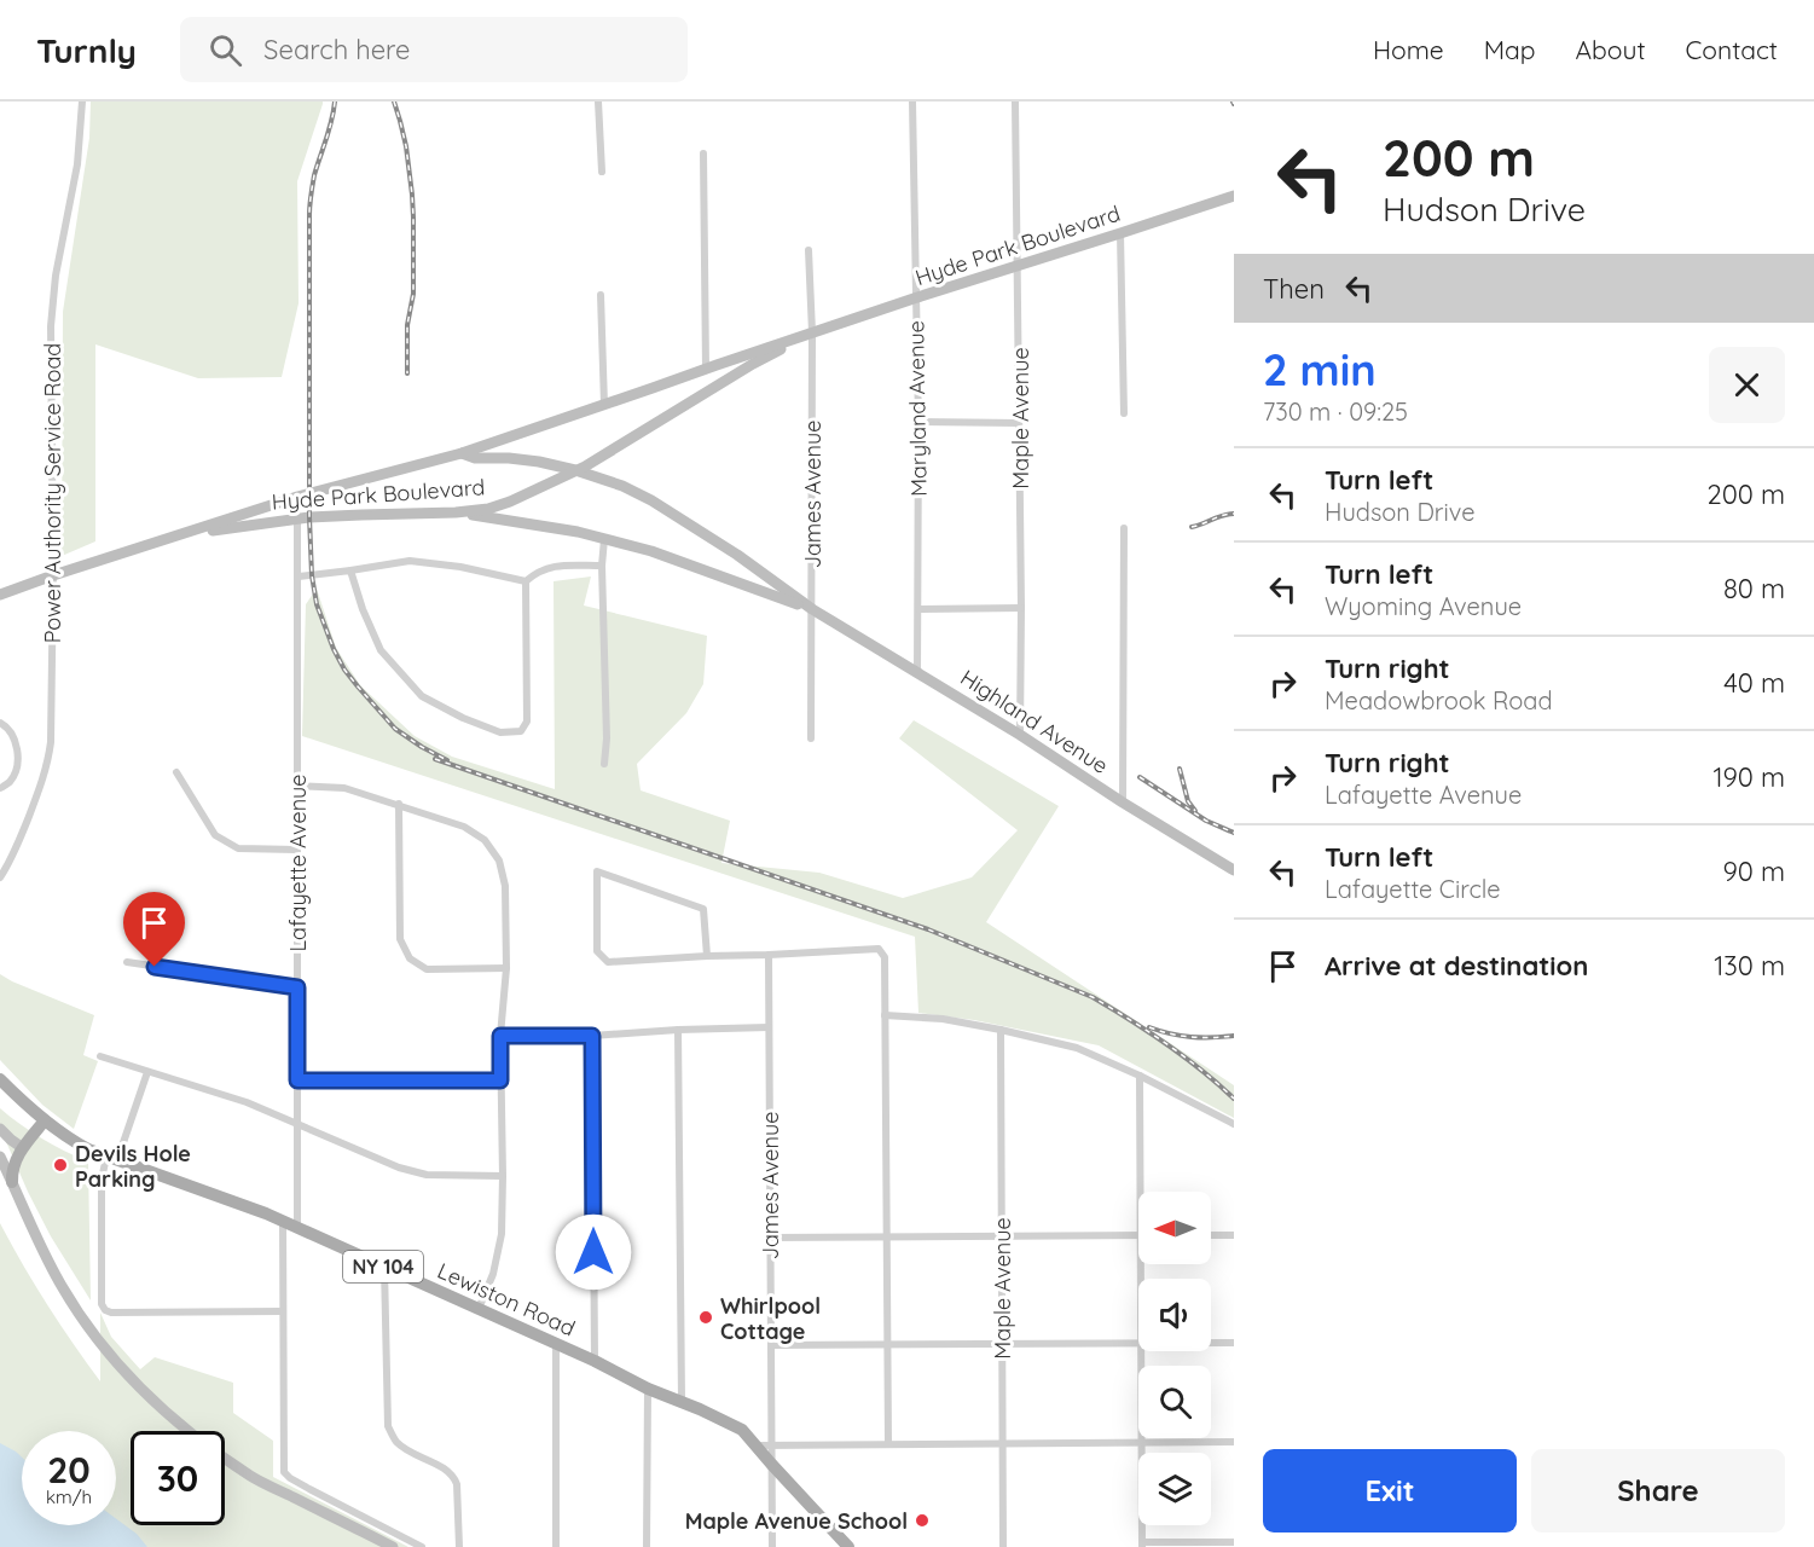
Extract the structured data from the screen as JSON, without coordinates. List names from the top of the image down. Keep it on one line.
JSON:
{"streets":{"main road":["Hyde Park Boulevard","Highland Avenue","NY 104","Lewiston Road"],"street":["Maryland Avenue","Maple Avenue","Power Authority Service Road","James Avenue","Lafayette Avenue"]},"crossings":[["Hyde Park Boulevard","Maryland Avenue"],["Hyde Park Boulevard","Maple Avenue"],["Hyde Park Boulevard","Power Authority Service Road"],["Hyde Park Boulevard","James Avenue"],["Hyde Park Boulevard","Highland Avenue"],["Hyde Park Boulevard","Lafayette Avenue"],["Maryland Avenue","Highland Avenue"],["Maple Avenue","Highland Avenue"],["James Avenue","Highland Avenue"],["James Avenue","Lewiston Road"],["Lafayette Avenue","Lewiston Road"]],"places":["Devils Hole Parking","Whirlpool Cottage","Maple Avenue School"],"north":"left","page":{"header":"Turnly","search":"Search here","nav":["Home","Map","About","Contact"],"turn":["200 m","Hudson Drive"],"then":"Then","heading":["2 min","730 m · 09:25"],"list":[{"name":"Turn left","note":"Hudson Drive","value":"200 m"},{"name":"Turn left","note":"Wyoming Avenue","value":"80 m"},{"name":"Turn right","note":"Meadowbrook Road","value":"40 m"},{"name":"Turn right","note":"Lafayette Avenue","value":"190 m"},{"name":"Turn left","note":"Lafayette Circle","value":"90 m"},{"name":"Arrive at destination","value":"130 m"}],"speed":"20 km/h","limit":"30","buttons":["Exit","Share"]}}
